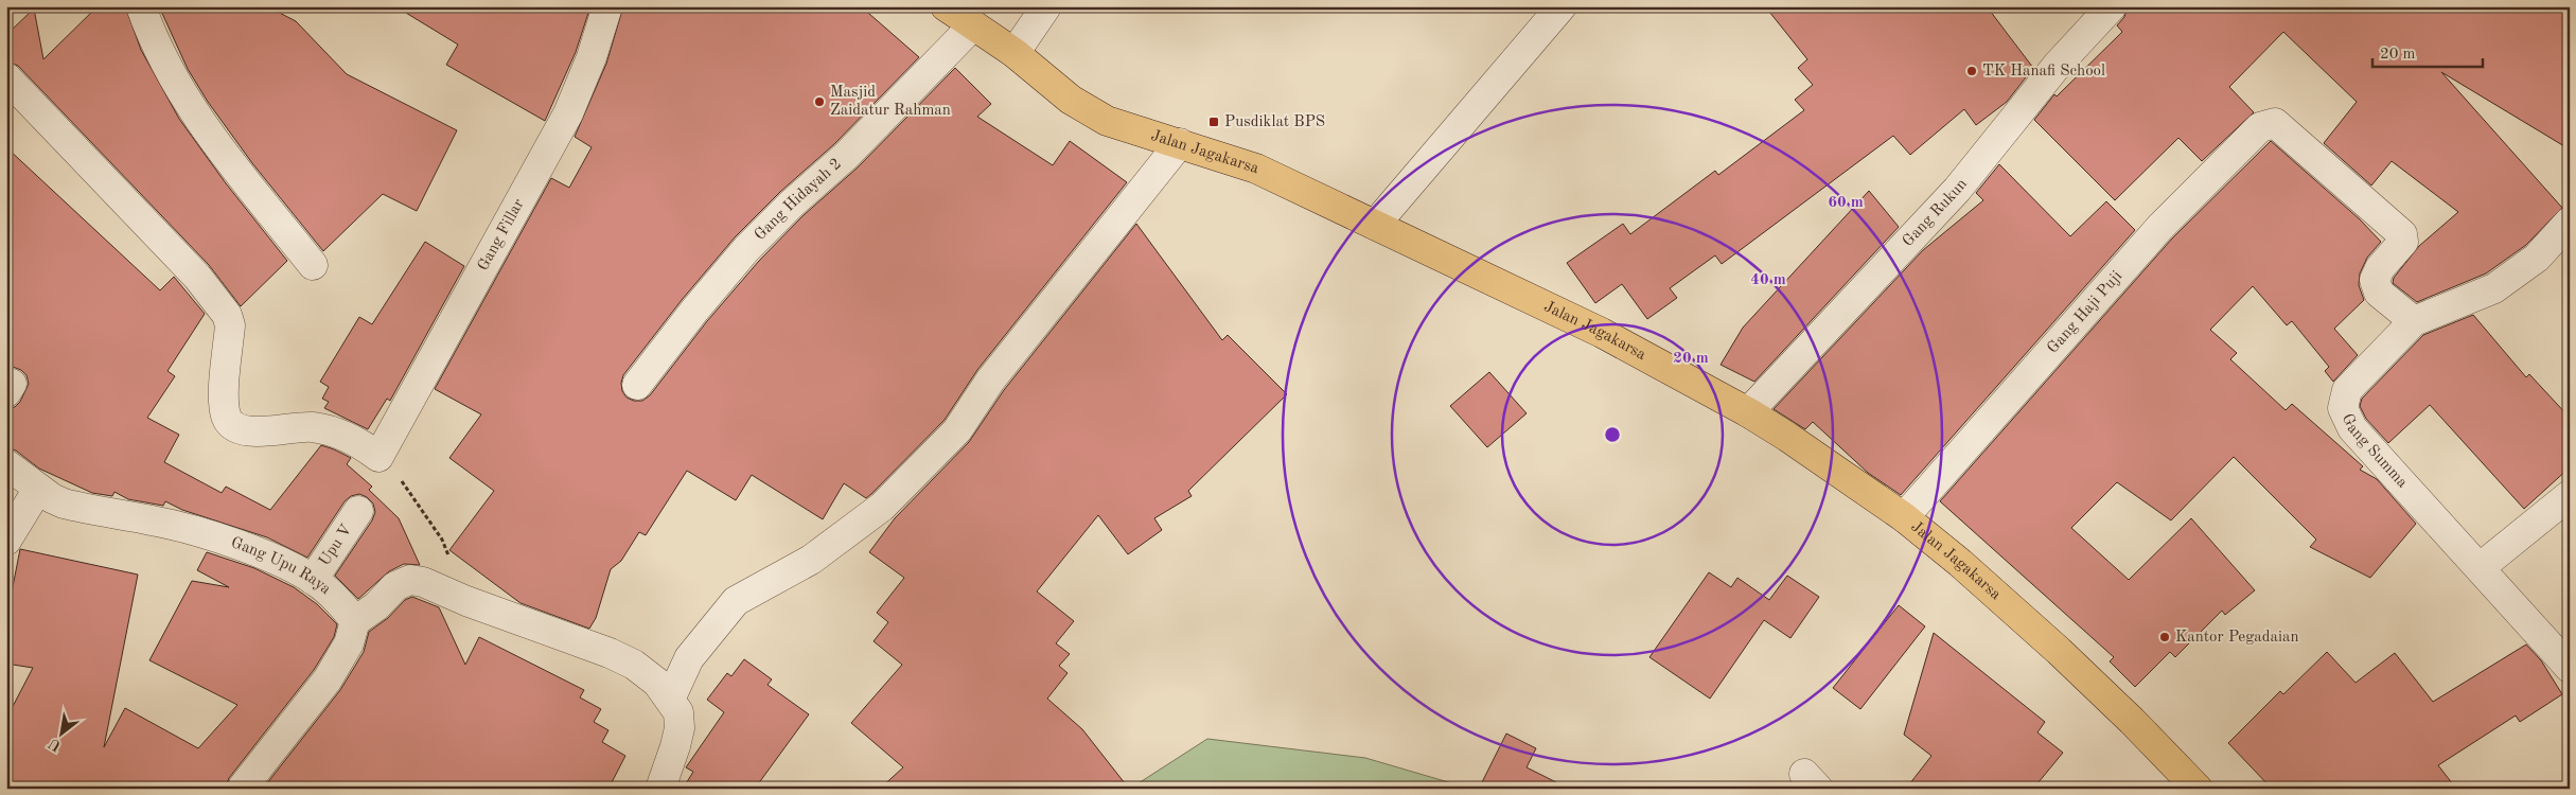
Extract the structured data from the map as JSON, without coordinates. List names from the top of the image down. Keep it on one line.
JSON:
{"streets":{"main road":["Jalan Jagakarsa"],"street":["Gang Hidayah 2","Gang Rukun","Gang Fillar","Gang Haji Puji","Gang Summa","Upu V","Gang Upu Raya"]},"crossings":[["Jalan Jagakarsa","Gang Hidayah 2"],["Jalan Jagakarsa","Gang Rukun"],["Jalan Jagakarsa","Gang Haji Puji"],["Gang Haji Puji","Gang Summa"],["Upu V","Gang Upu Raya"]],"places":{"other":["TK Hanafi School","Masjid Zaidatur Rahman","Kantor Pegadaian"],"transit":["Pusdiklat BPS"]},"scale_bar":"20 m","north":"bottom left","rings":["60 m","40 m","20 m"]}
